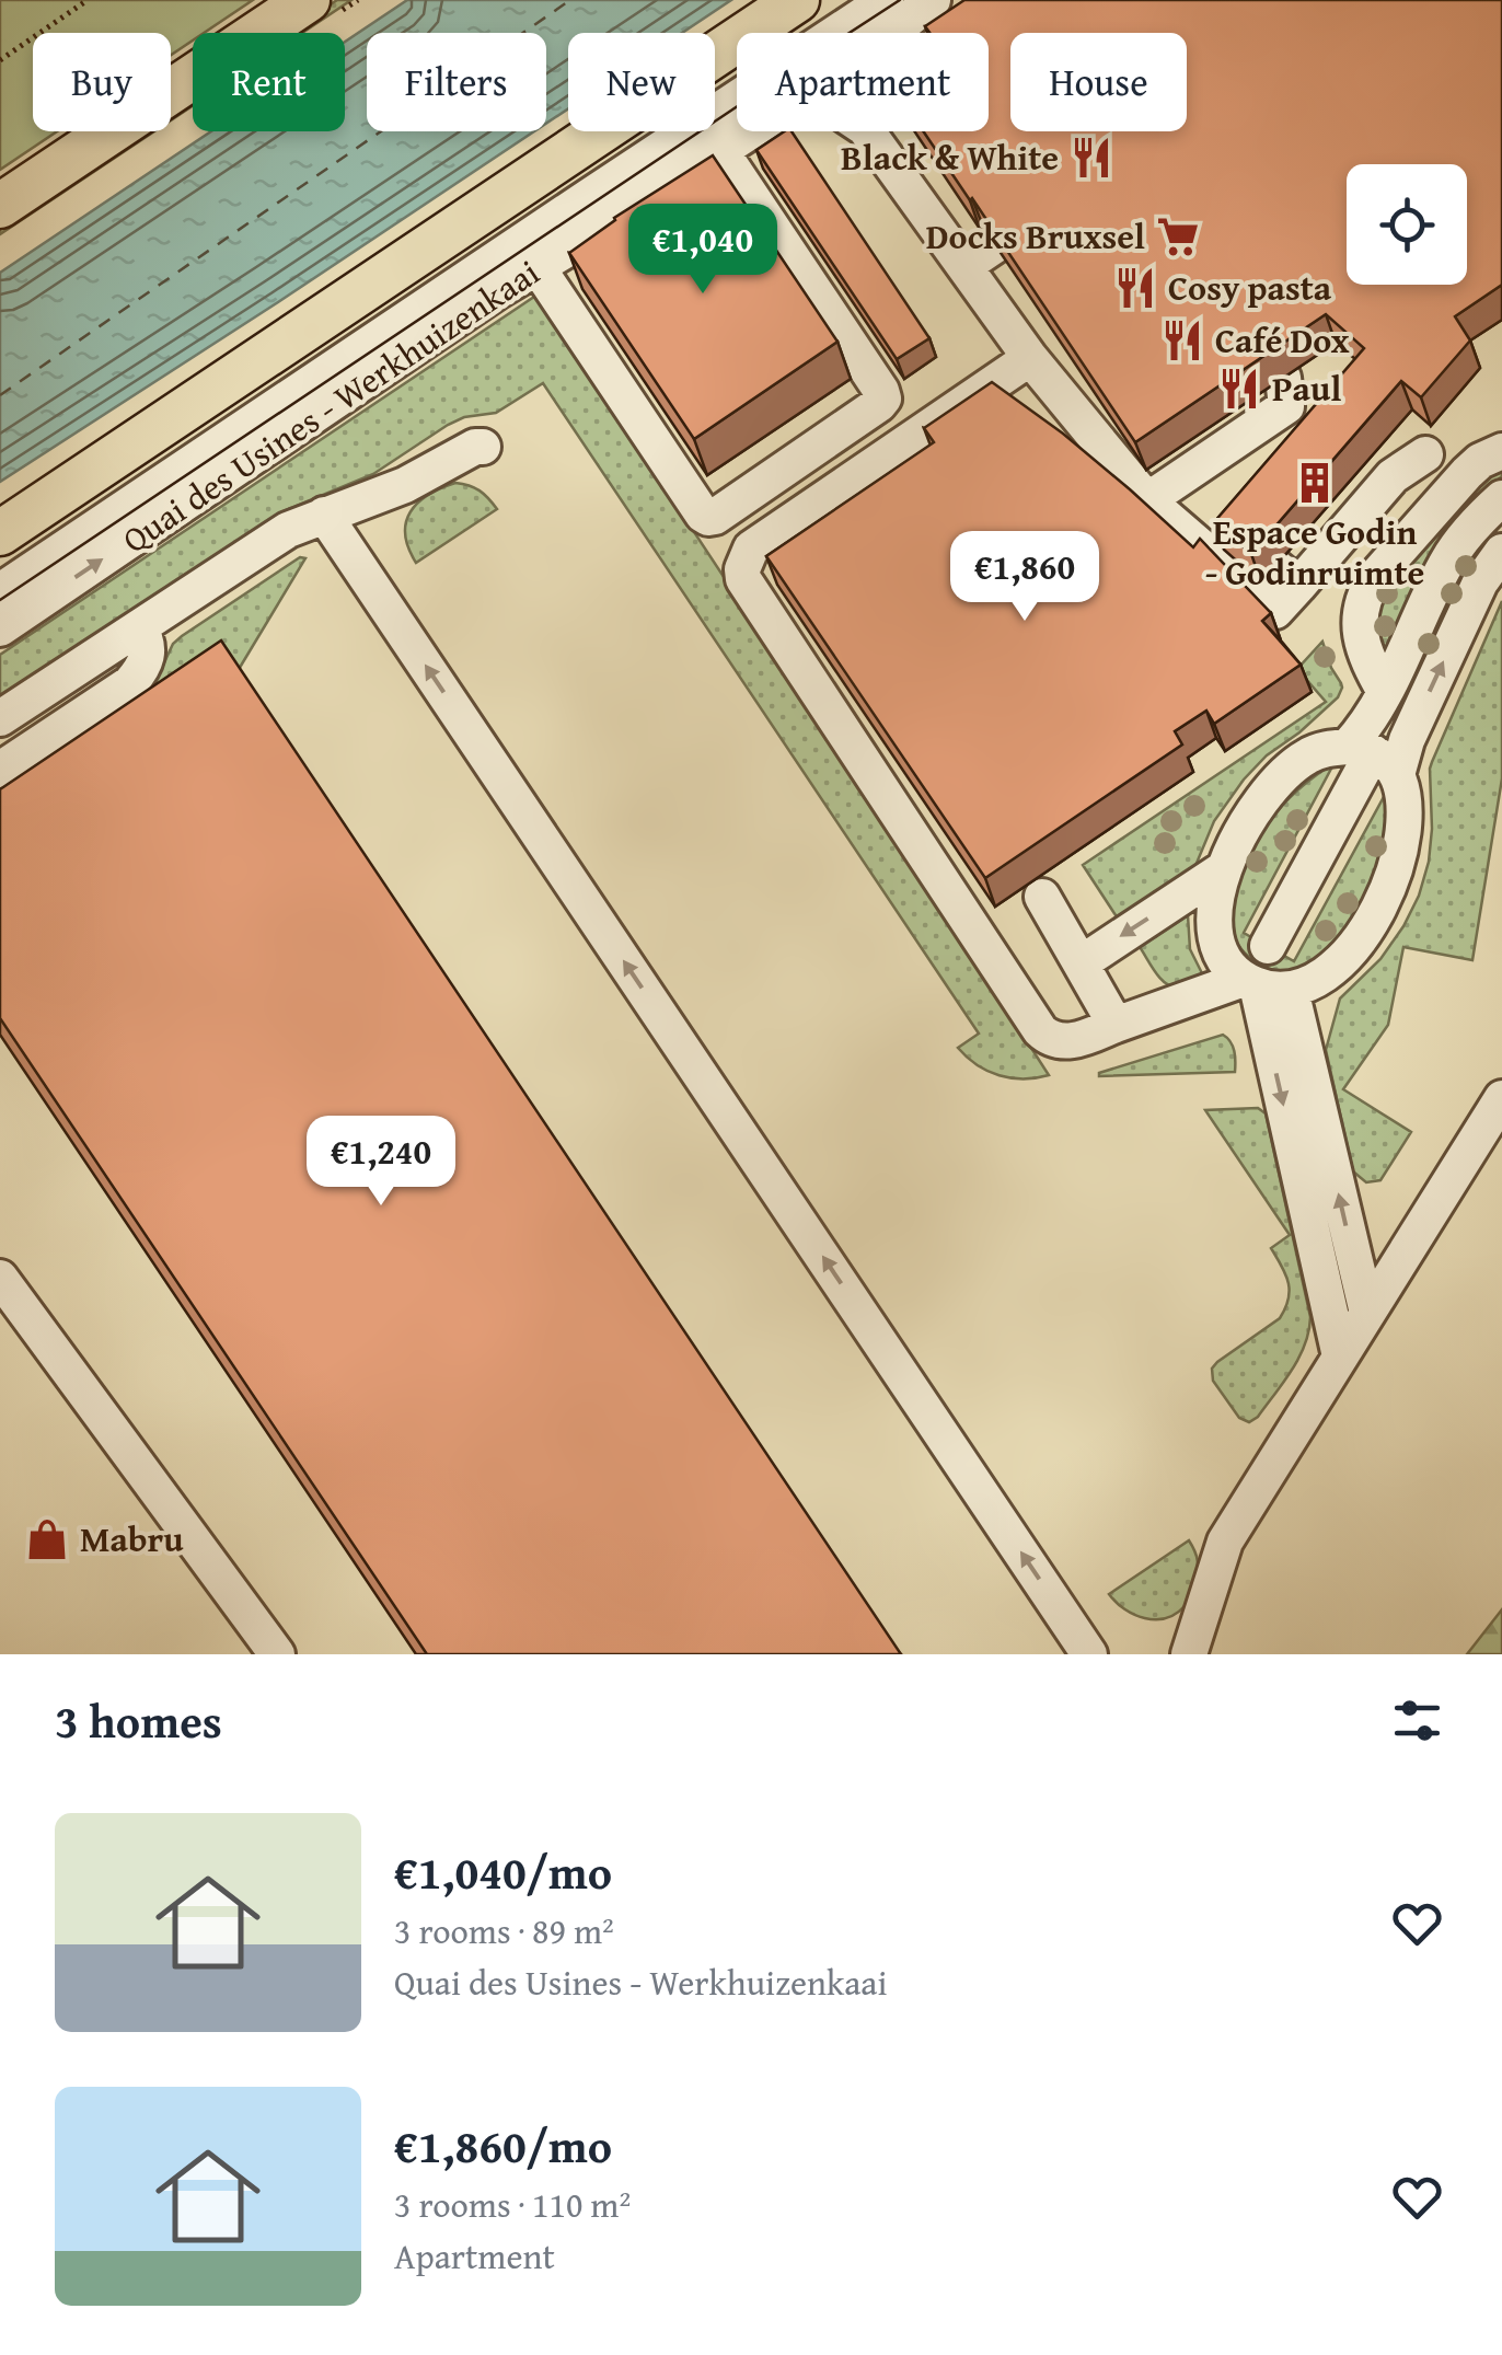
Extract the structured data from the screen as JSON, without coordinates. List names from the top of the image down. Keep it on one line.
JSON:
{"streets":{"street":["Quai des Usines - Werkhuizenkaai"]},"places":{"restaurant":["Black & White","Cosy pasta","Café Dox","Paul"],"supermarket":["Docks Bruxsel"],"building":["Espace Godin - Godinruimte"],"shop":["Mabru"]},"page":{"chip":["Buy","Rent","Filters","New","Apartment","House"],"price":["€1,040","€1,860","€1,240"],"heading":"3 homes","list":[{"name":"€1,040/mo","note":"3 rooms · 89 m² · Quai des Usines - Werkhuizenkaai"},{"name":"€1,860/mo","note":"3 rooms · 110 m² · Apartment"}]}}
